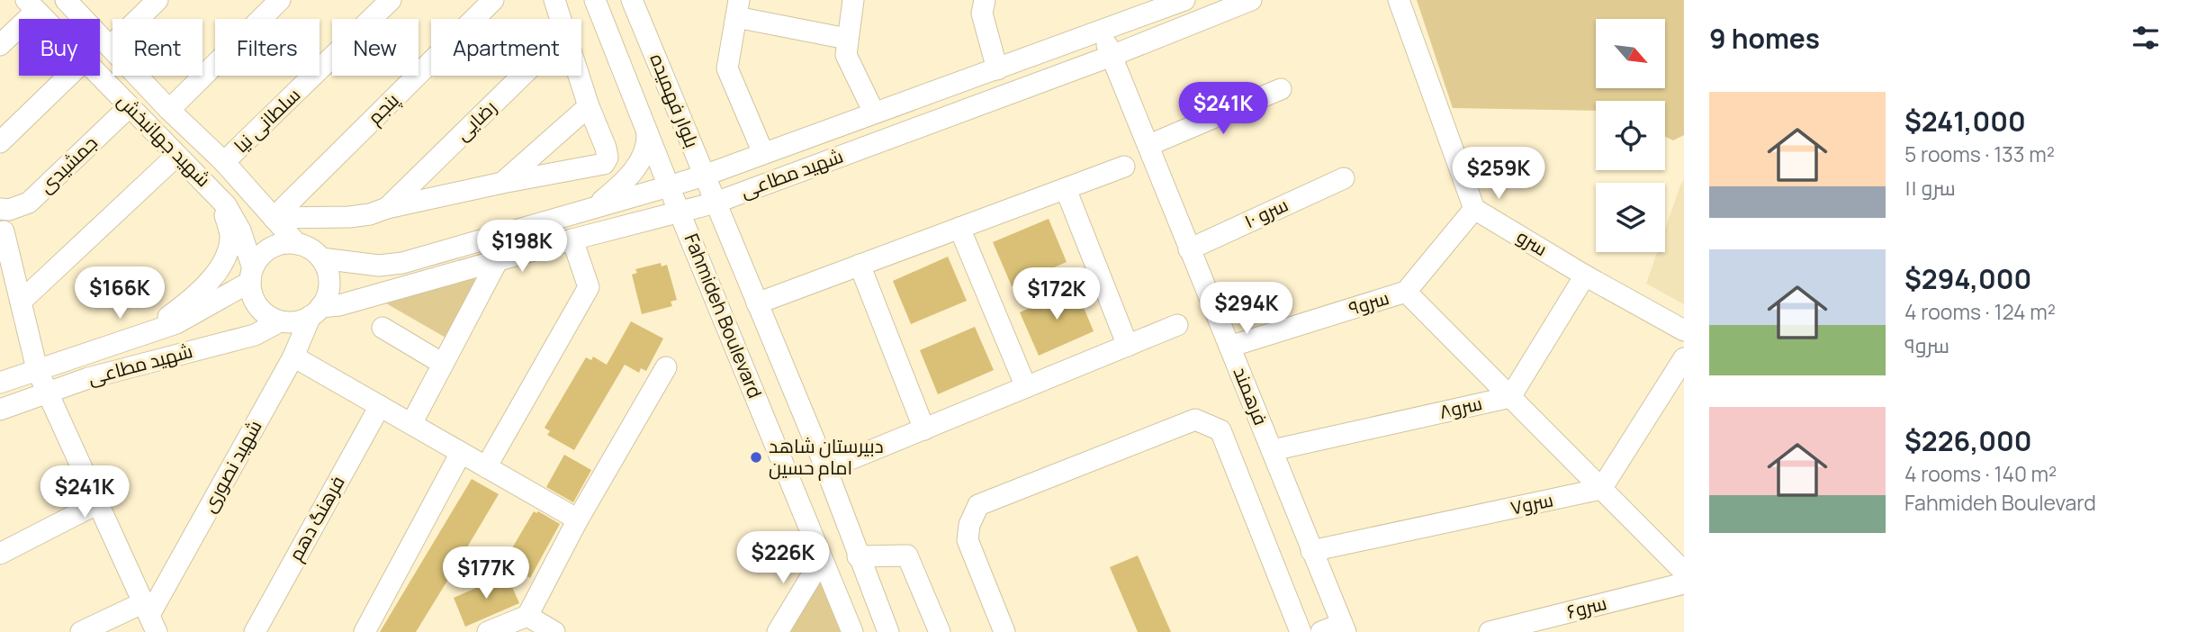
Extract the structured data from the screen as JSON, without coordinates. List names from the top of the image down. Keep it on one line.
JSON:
{"streets":{"street":["بلوار فهمیده","پنجم","سلطانی نیا","رضایی","شهید جهانبخش","جمشیدی","شهید مطاعی","سرو ۱۰","سرو","سرو۹","Fahmideh Boulevard","فرهمند","سرو۸","شهید نصوری","سرو۷","فرهنگ دهم","سرو۶"]},"crossings":[["بلوار فهمیده","شهید مطاعی"],["بلوار فهمیده","Fahmideh Boulevard"],["پنجم","شهید جهانبخش"],["سلطانی نیا","شهید جهانبخش"],["شهید جهانبخش","جمشیدی"],["شهید جهانبخش","شهید مطاعی"],["شهید جهانبخش","شهید نصوری"],["شهید مطاعی","Fahmideh Boulevard"],["شهید مطاعی","فرهمند"],["شهید مطاعی","شهید نصوری"],["سرو ۱۰","فرهمند"],["سرو","سرو۹"],["سرو۹","فرهمند"],["فرهمند","سرو۸"],["فرهمند","سرو۷"]],"places":["دبیرستان شاهد امام حسین"],"north":"bottom right","page":{"heading":"9 homes","chip":["Buy","Rent","Filters","New","Apartment"],"list":[{"name":"$241,000","note":"5 rooms · 133 m² · ۱۱ سرو"},{"name":"$294,000","note":"4 rooms · 124 m² · سرو۹"},{"name":"$226,000","note":"4 rooms · 140 m² · Fahmideh Boulevard"}],"price":["$241K","$259K","$198K","$166K","$172K","$294K","$241K","$226K","$177K"]}}
